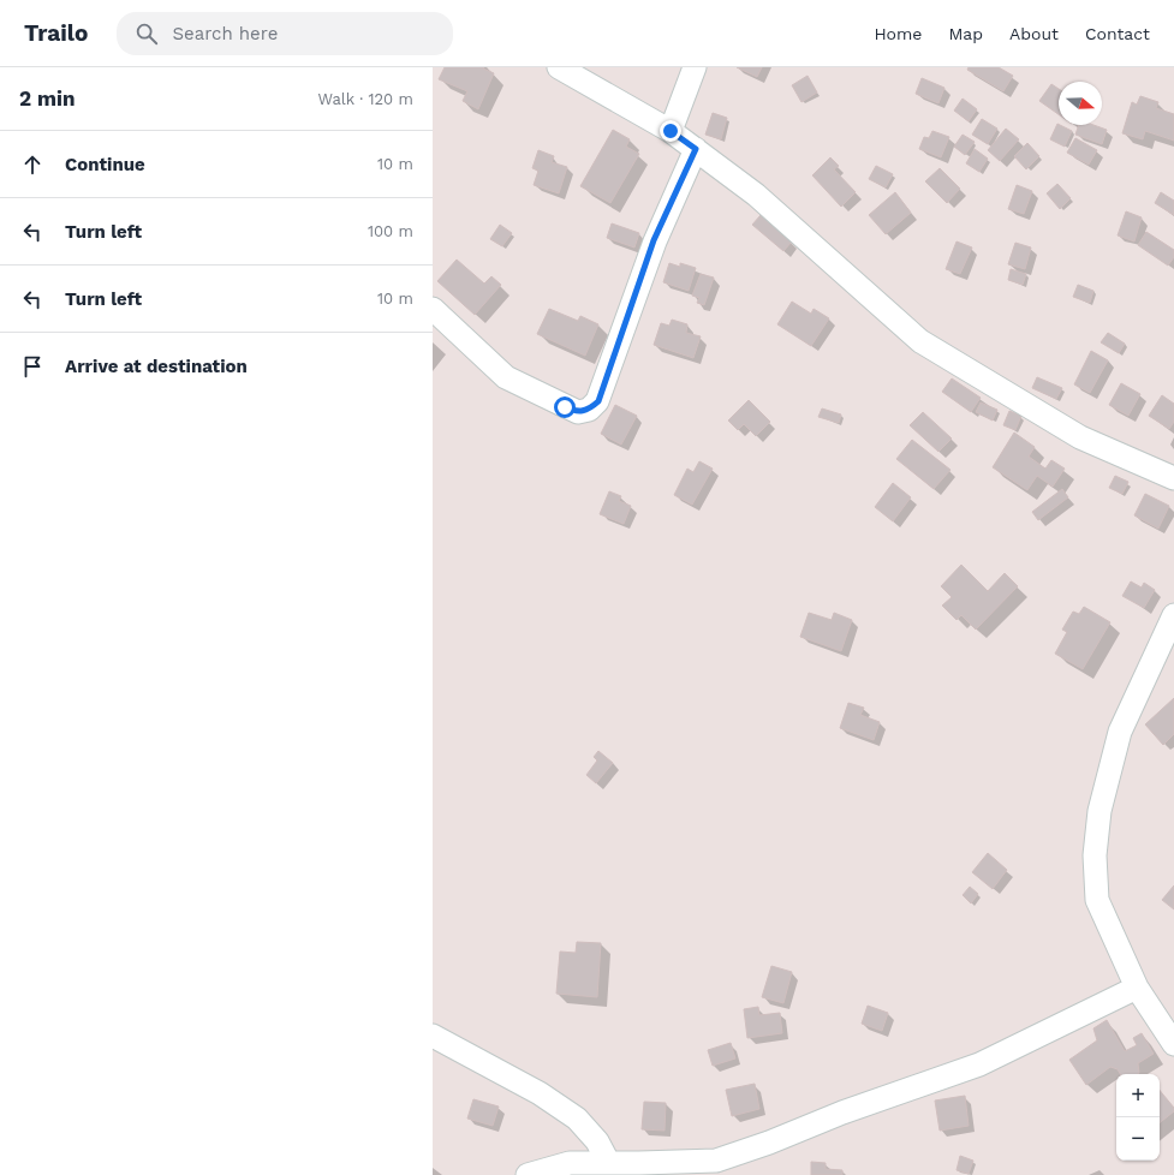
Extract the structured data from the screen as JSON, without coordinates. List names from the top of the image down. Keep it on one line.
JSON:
{"north":"right","page":{"header":"Trailo","search":"Search here","nav":["Home","Map","About","Contact"],"heading":["2 min","Walk · 120 m"],"list":[["Continue","10 m"],["Turn left","100 m"],["Turn left","10 m"],"Arrive at destination"],"map_buttons":["+","−"]}}
